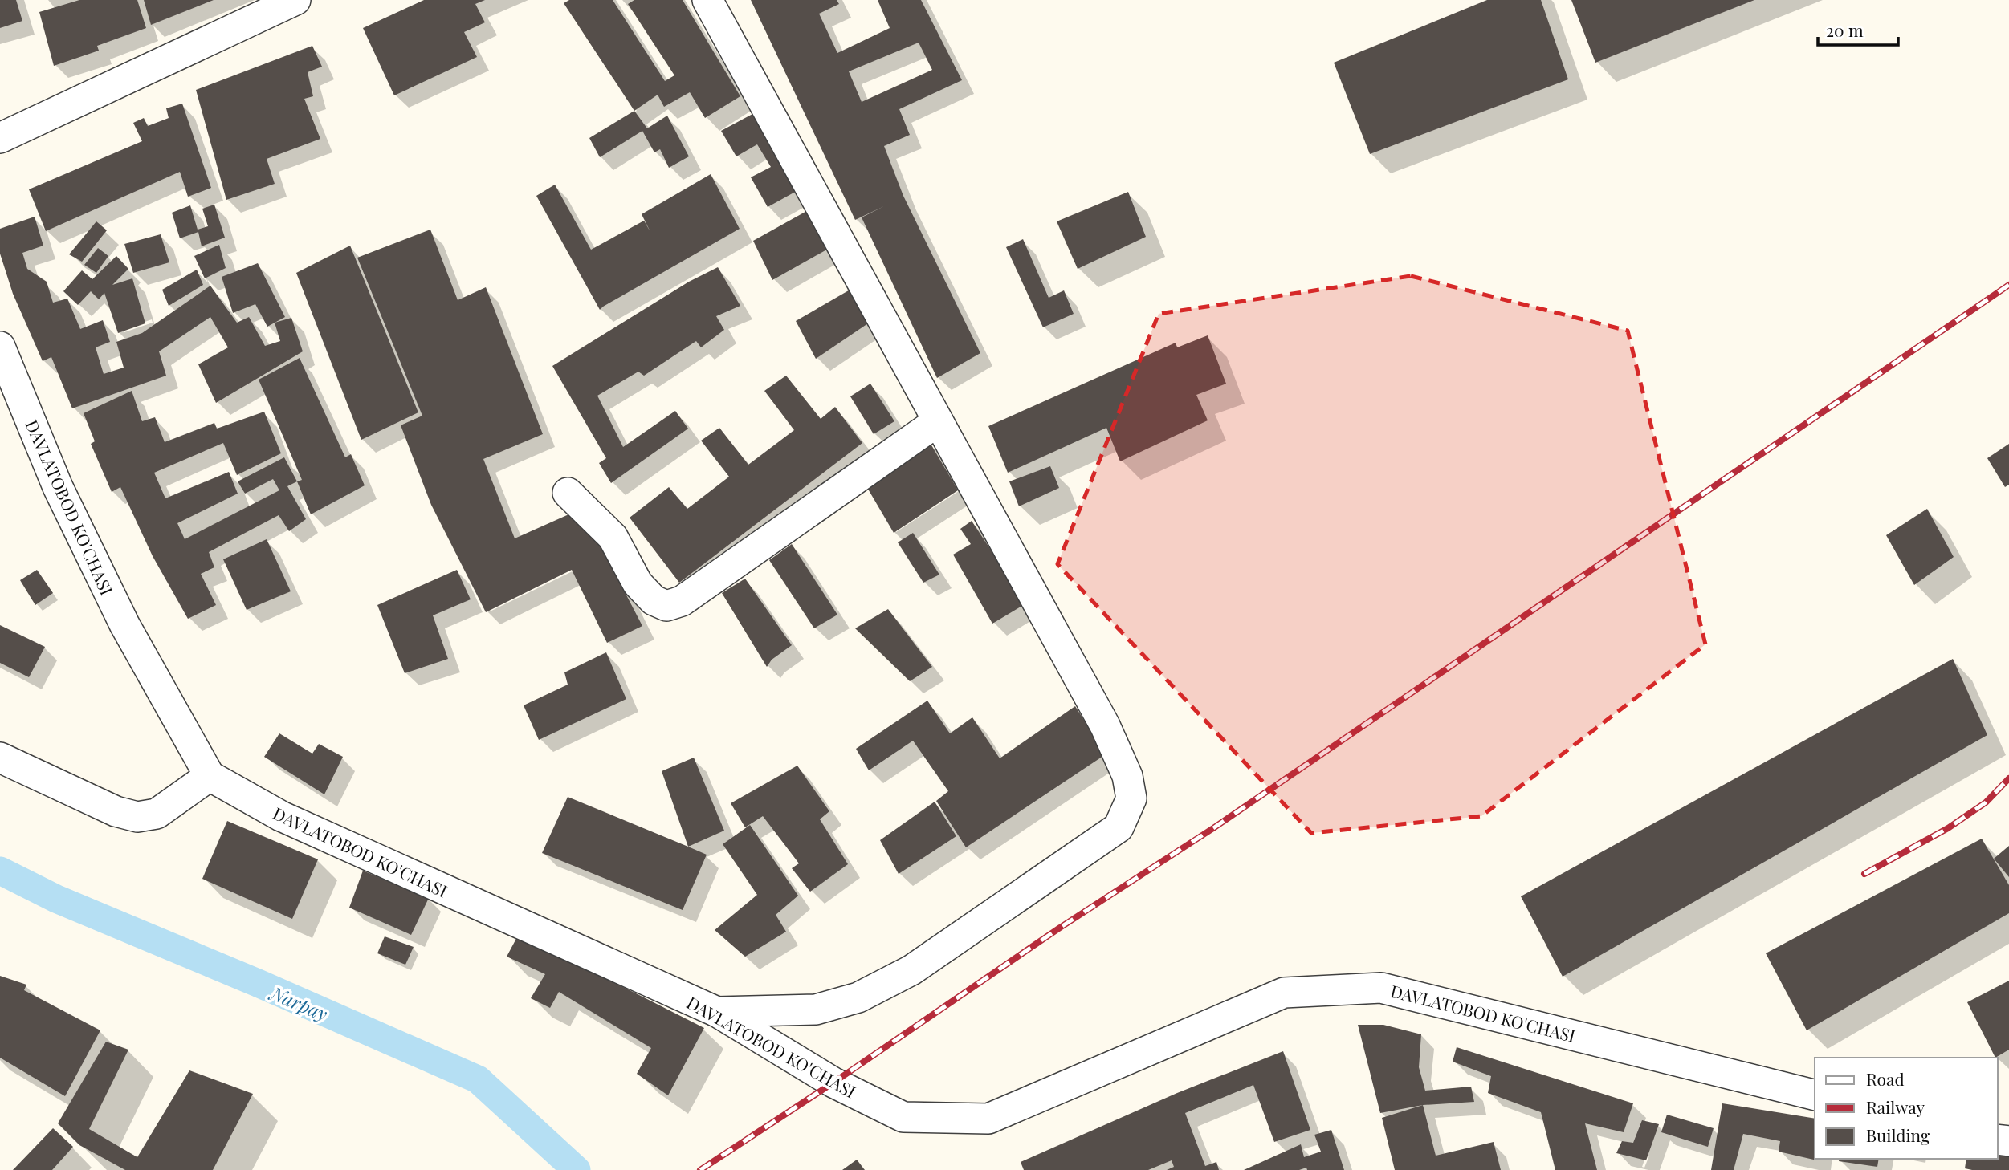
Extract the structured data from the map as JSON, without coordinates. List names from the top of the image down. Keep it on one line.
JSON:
{"streets":{"street":["DAVLATOBOD KO'CHASI"]},"water":["Narpay"],"legend":["Road","Railway","Building"],"scale_bar":"20 m"}
